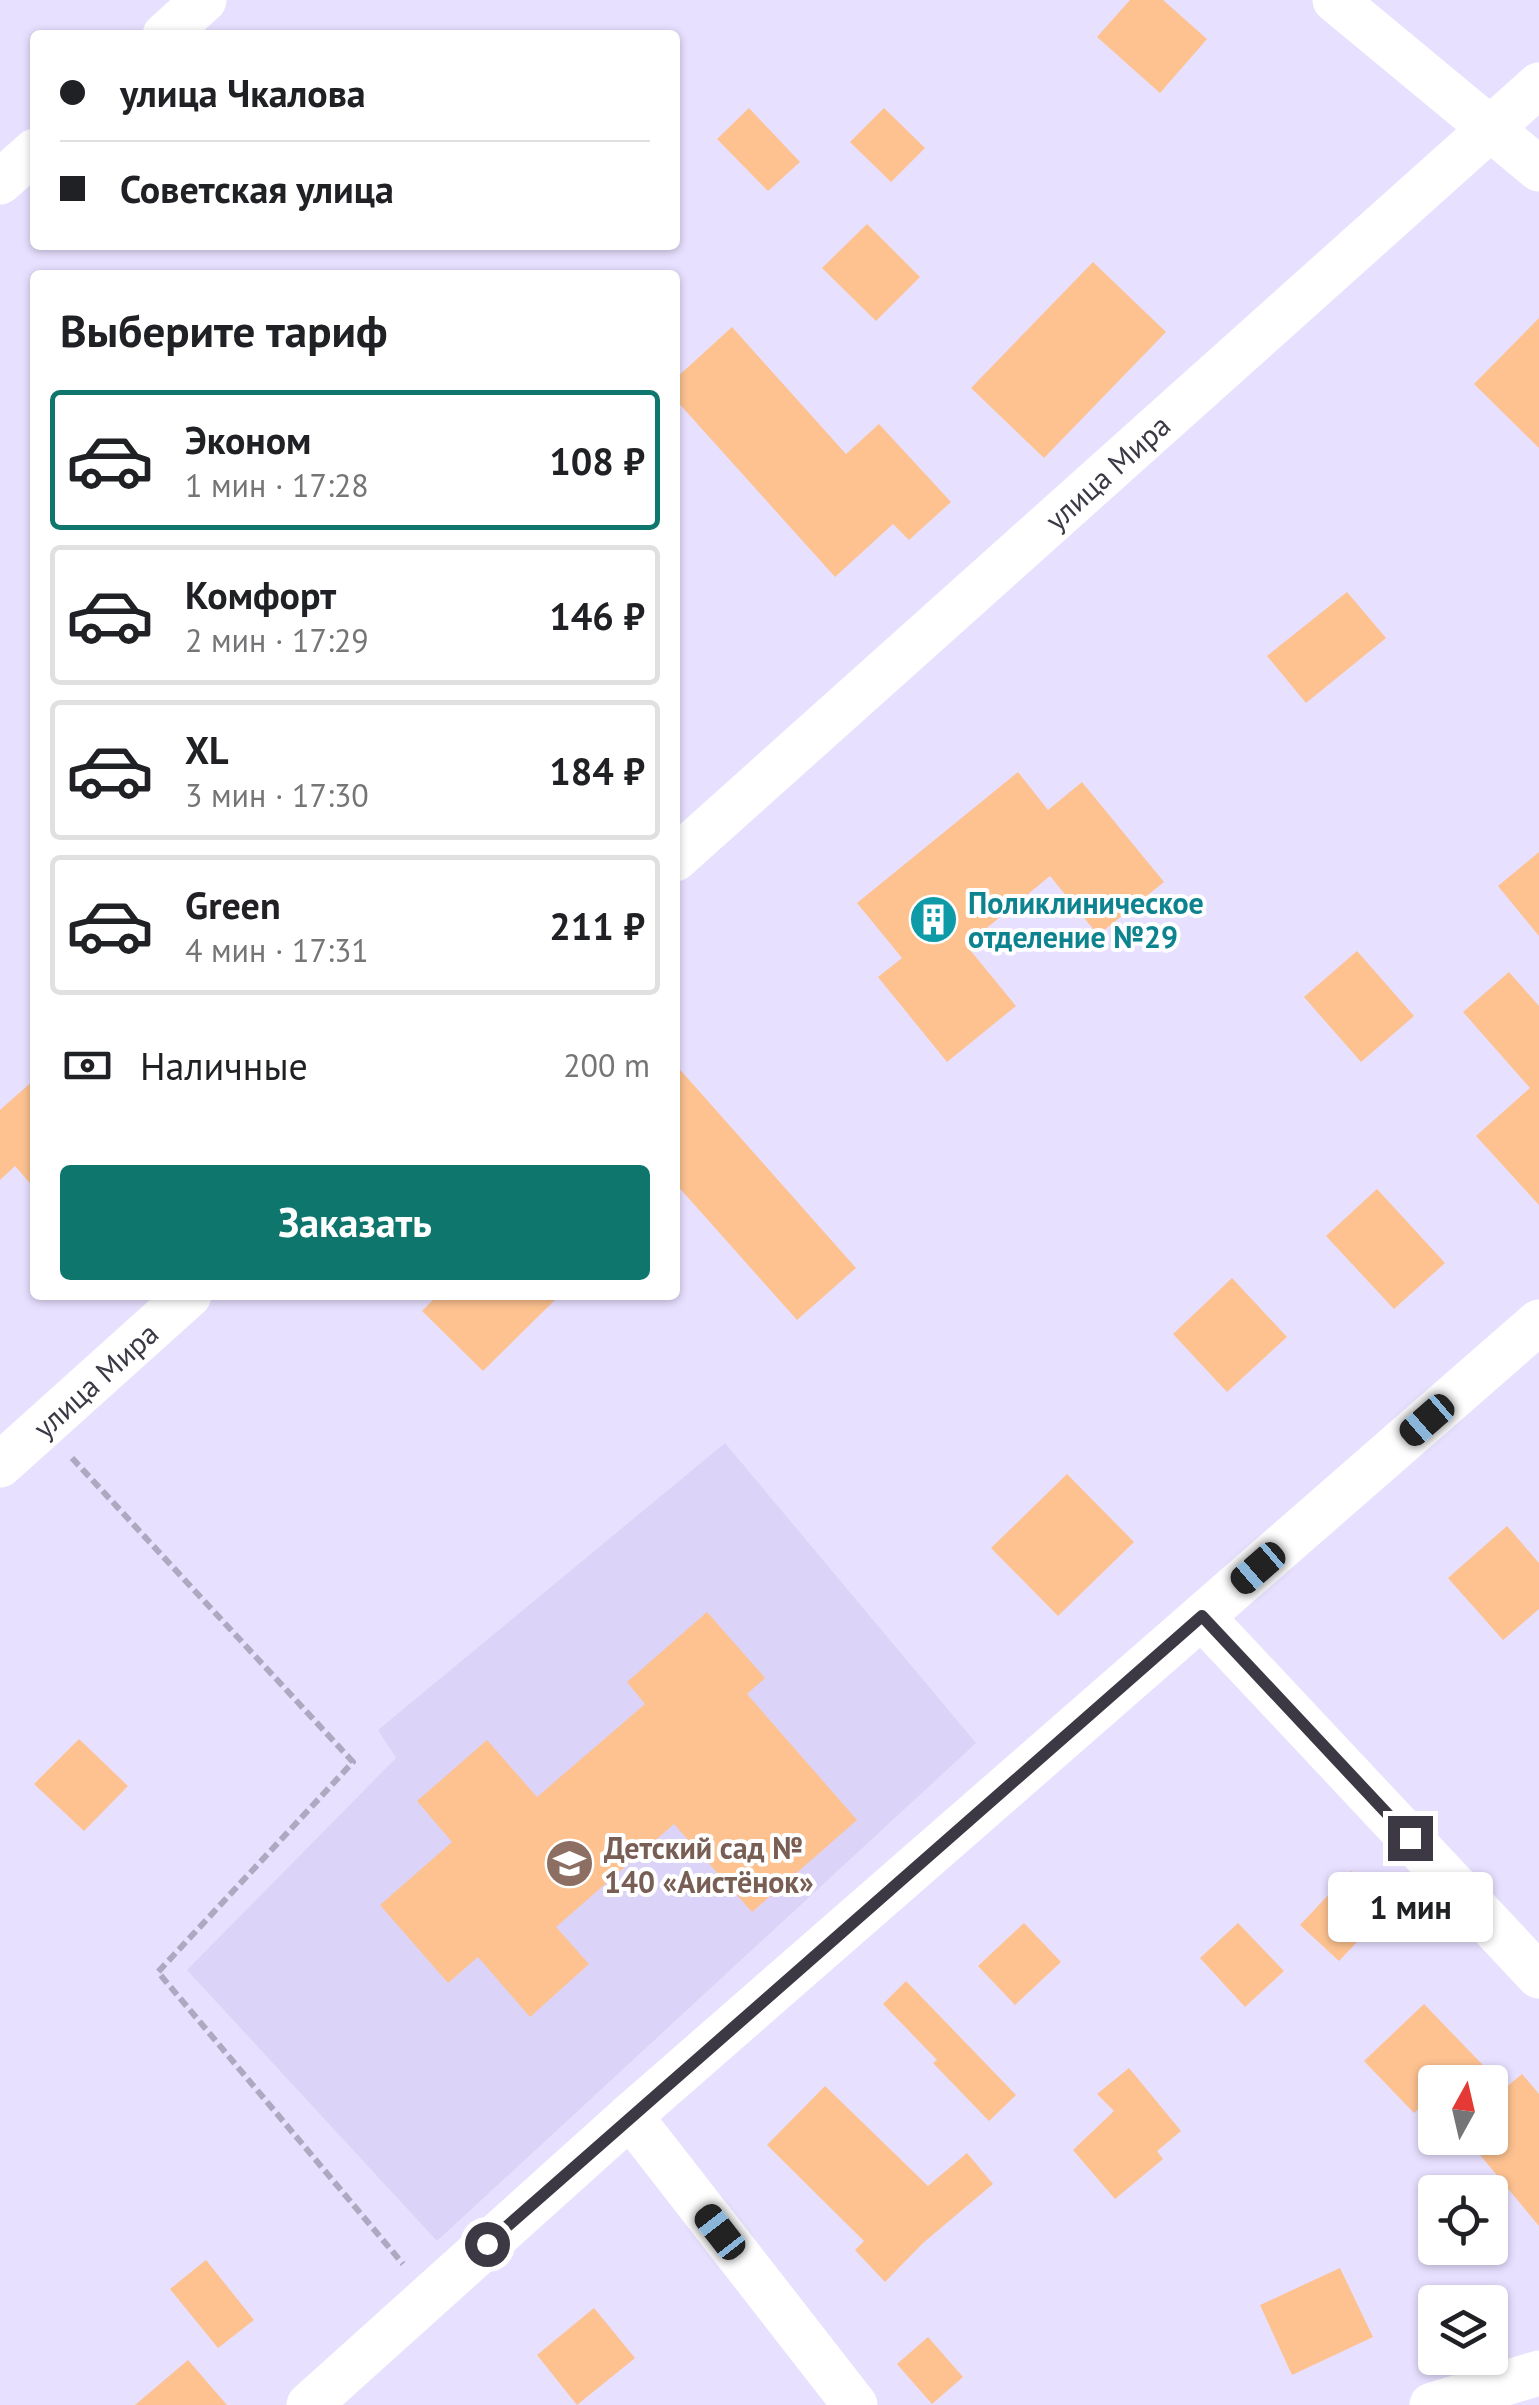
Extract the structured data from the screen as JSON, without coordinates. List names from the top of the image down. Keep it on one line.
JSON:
{"streets":{"street":["улица Мира"]},"places":{"building":["Поликлиническое отделение №29"],"school or university":["Детский сад № 140 «Аистёнок»"]},"north":"top","page":{"banner":["улица Чкалова","Советская улица"],"heading":"Выберите тариф","list":[{"name":"Эконом","note":"1 мин · 17:28","value":"108 ₽"},{"name":"Комфорт","note":"2 мин · 17:29","value":"146 ₽"},{"name":"XL","note":"3 мин · 17:30","value":"184 ₽"},{"name":"Green","note":"4 мин · 17:31","value":"211 ₽"}],"pay":["Наличные","200 m"],"buttons":"Заказать","bubble":"1 мин"}}
